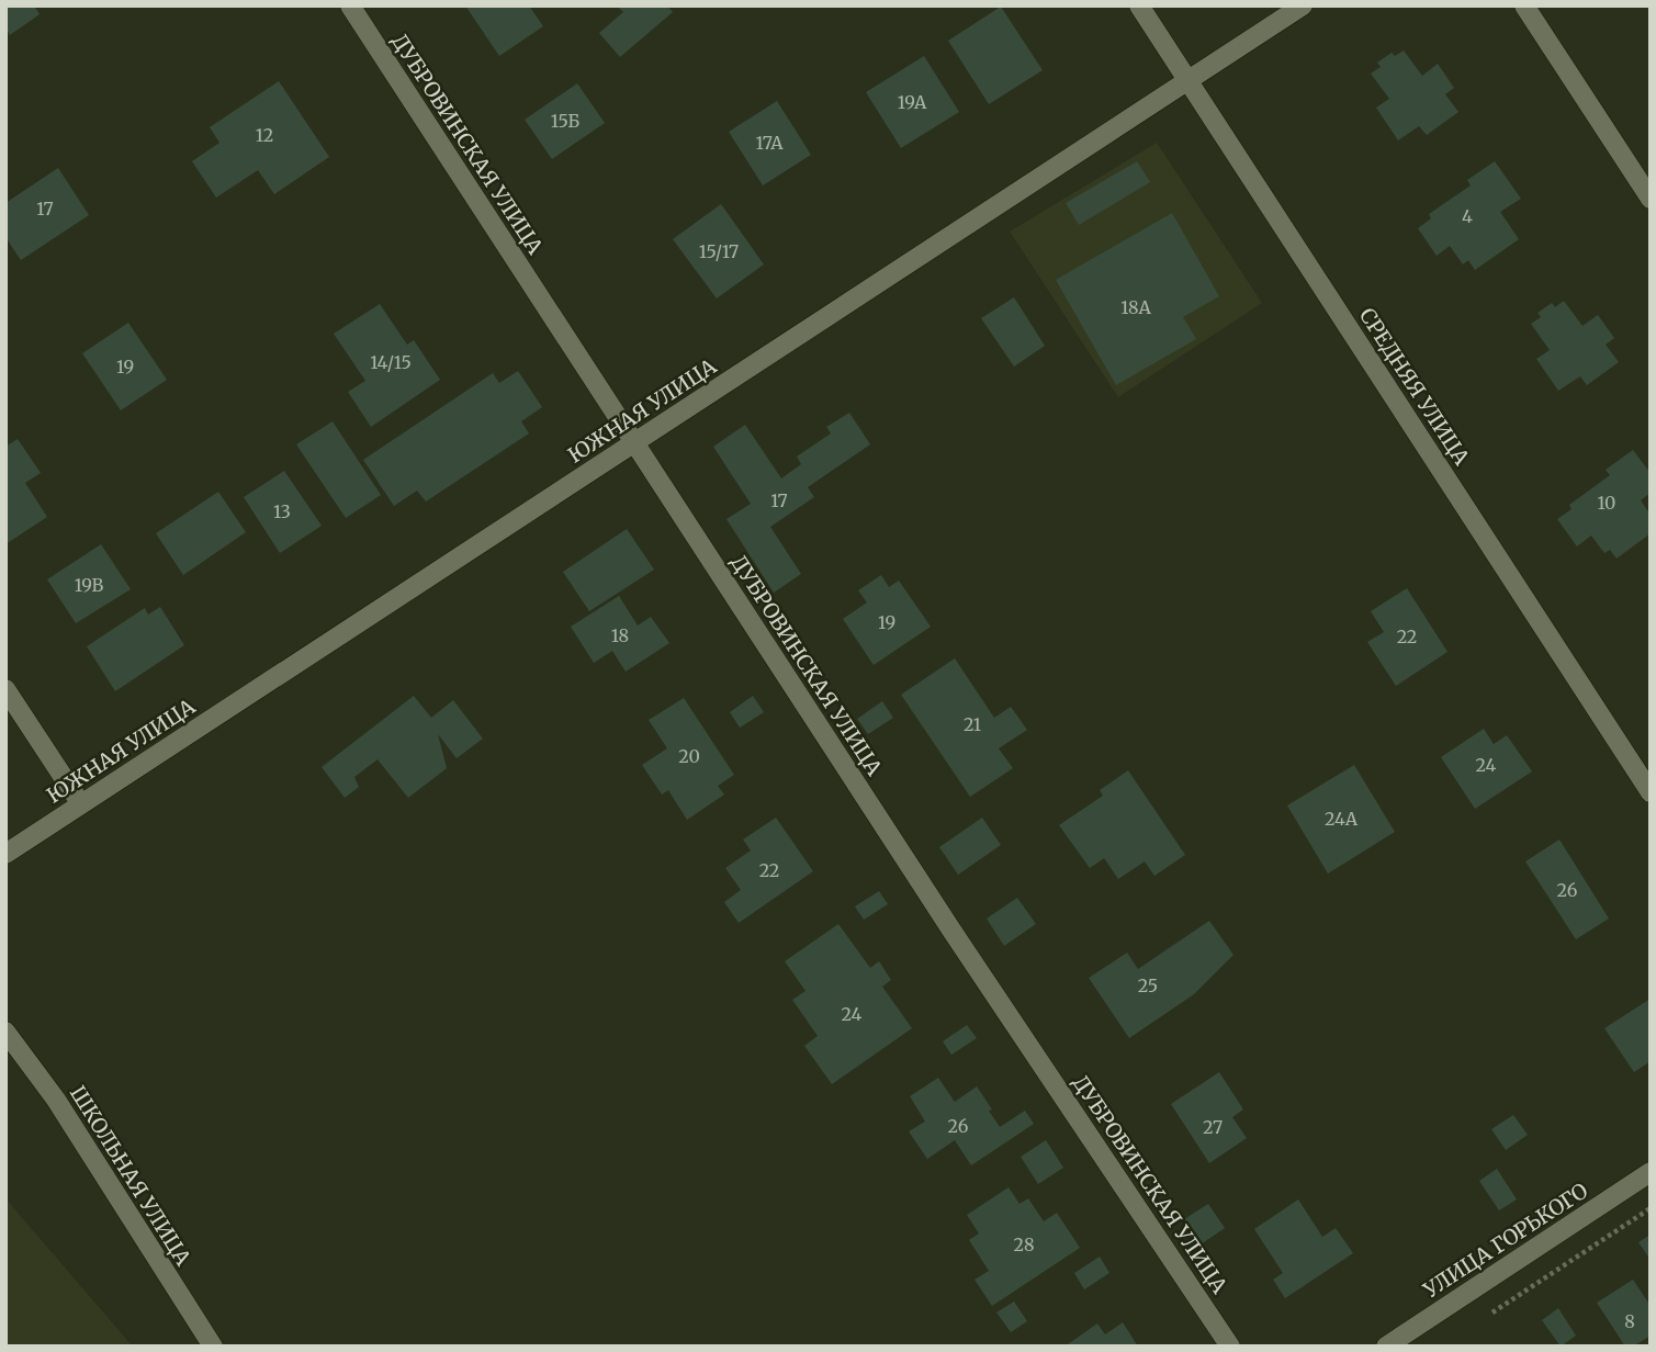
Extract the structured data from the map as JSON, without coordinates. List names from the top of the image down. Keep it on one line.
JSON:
{"streets":{"street":["ДУБРОВИНСКАЯ УЛИЦА","СРЕДНЯЯ УЛИЦА","ЮЖНАЯ УЛИЦА","ШКОЛЬНАЯ УЛИЦА","УЛИЦА ГОРЬКОГО"]},"crossings":[["ДУБРОВИНСКАЯ УЛИЦА","ЮЖНАЯ УЛИЦА"],["СРЕДНЯЯ УЛИЦА","ЮЖНАЯ УЛИЦА"]],"house_numbers":["19А","15Б","12","17А","17","4","15/17","18А","14/15","19","17","10","13","19В","19","18","22","21","20","24","24А","22","26","25","24","26","27","28","8"]}
